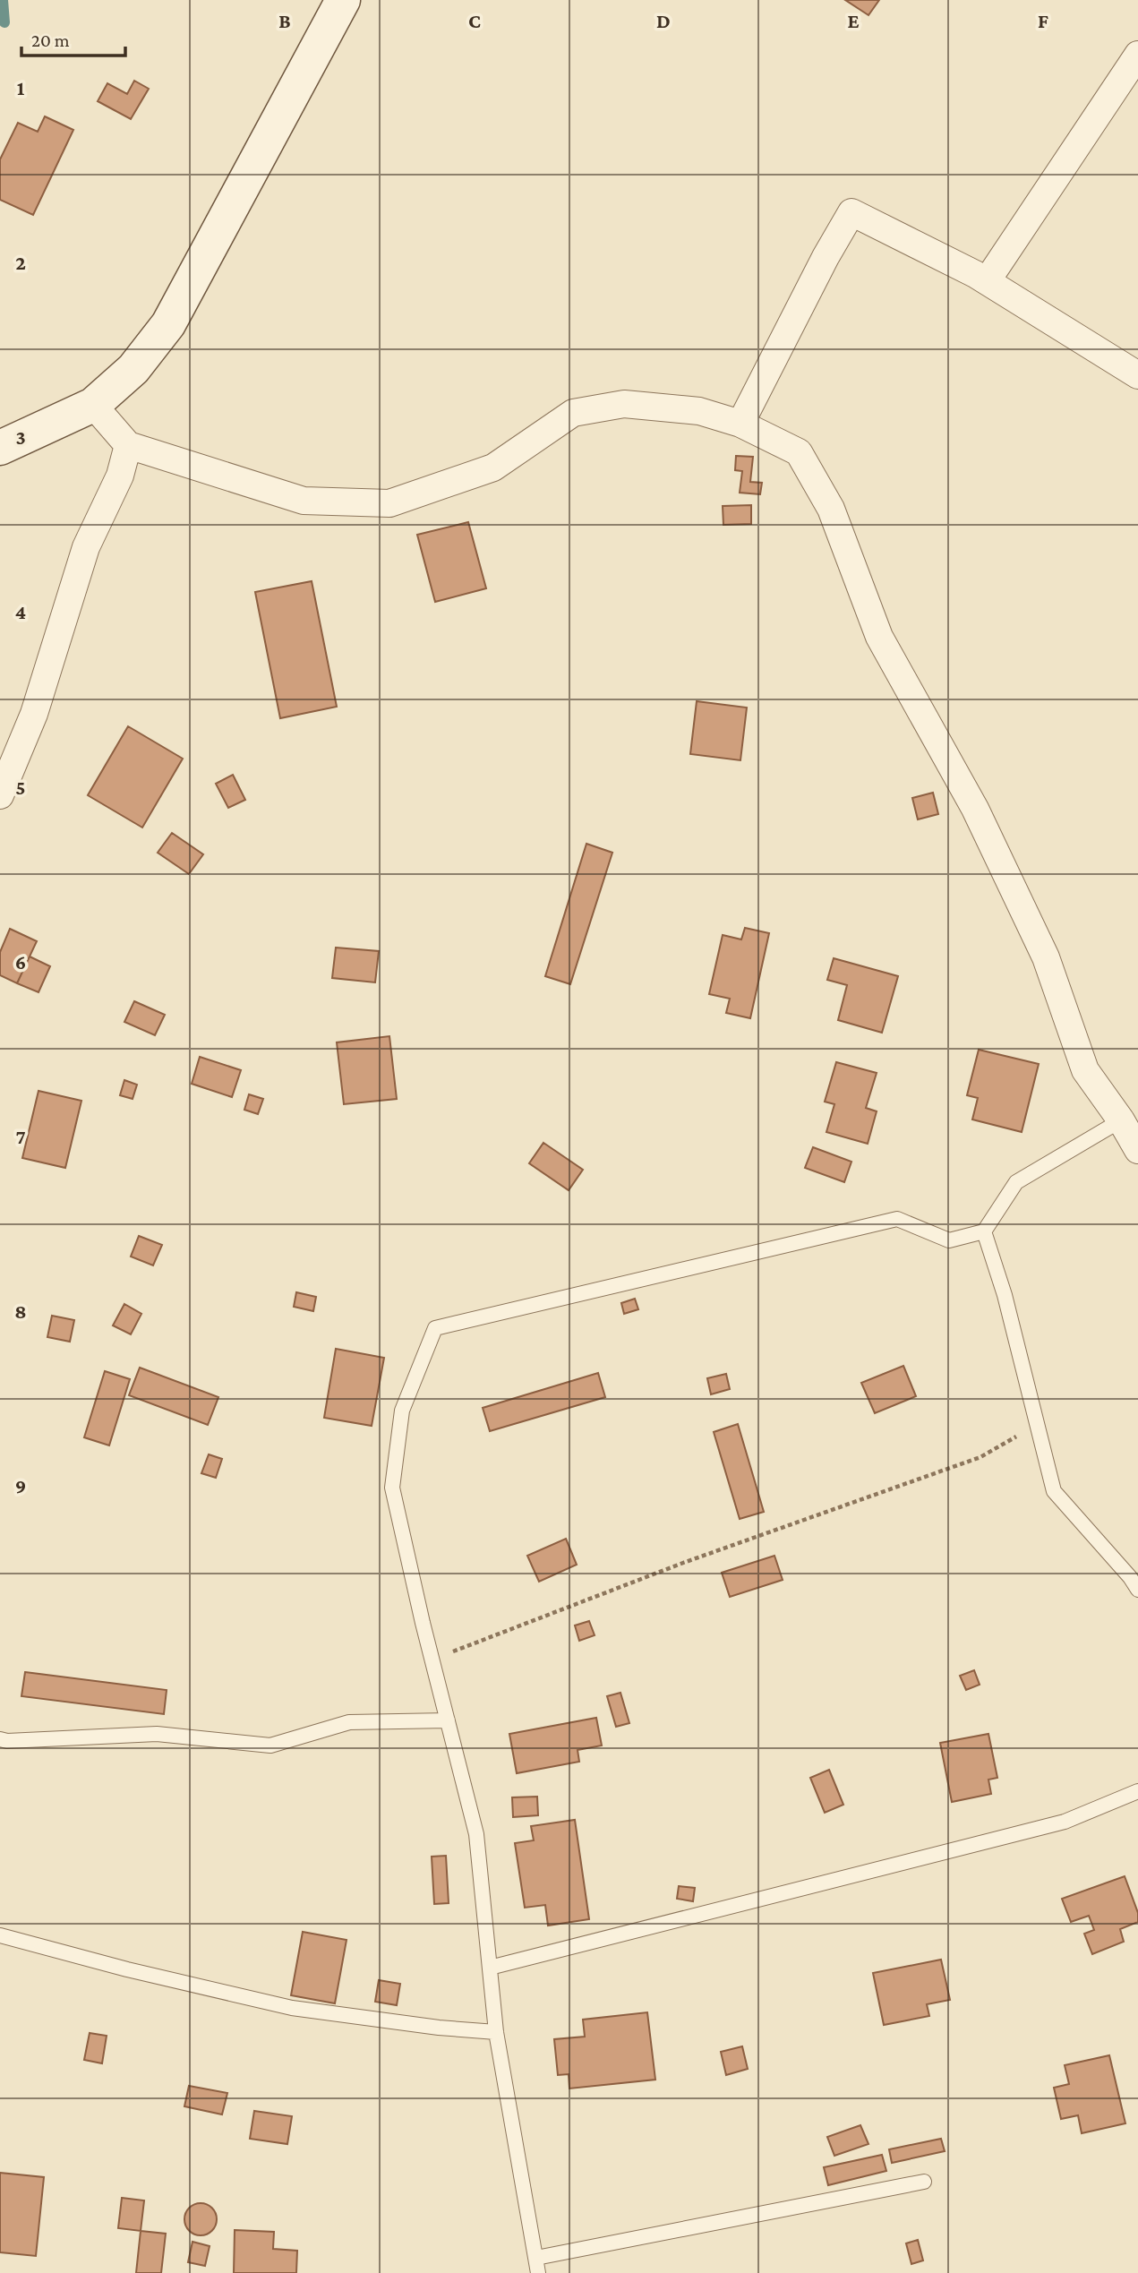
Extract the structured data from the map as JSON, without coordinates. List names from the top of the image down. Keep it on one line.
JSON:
{"scale_bar":"20 m","grid":{"columns":["B","C","D","E","F"],"rows":["1","2","3","4","5","6","7","8","9"]}}
